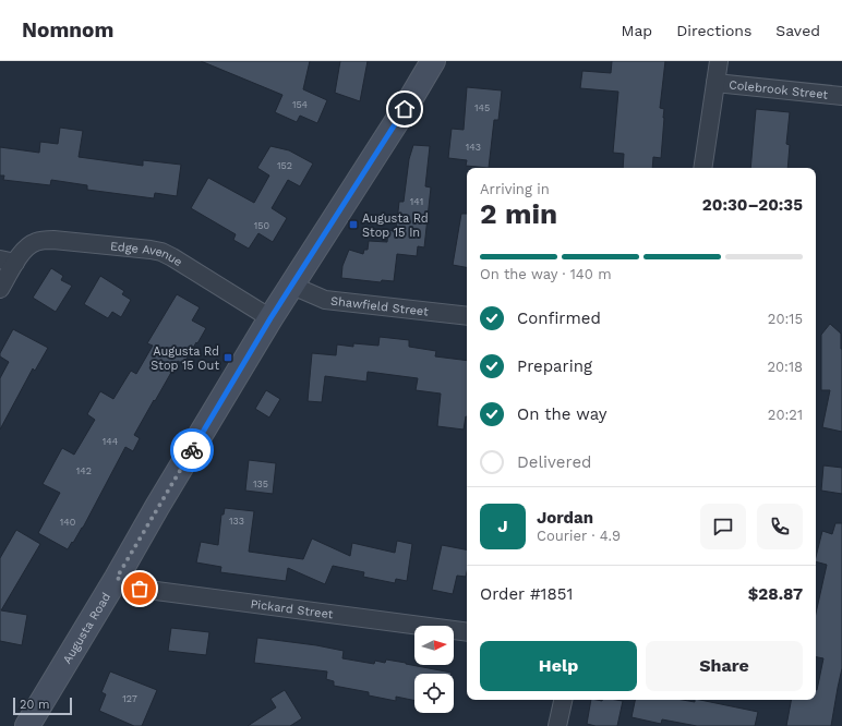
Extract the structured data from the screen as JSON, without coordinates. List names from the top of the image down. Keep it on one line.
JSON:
{"streets":{"main road":["Augusta Road"],"street":["Colebrook Street","Edge Avenue","Shawfield Street","Pickard Street"]},"crossings":[["Edge Avenue","Augusta Road"],["Shawfield Street","Augusta Road"],["Pickard Street","Augusta Road"]],"places":{"transit":["Augusta Rd Stop 15 In","Augusta Rd Stop 15 Out"]},"house_numbers":["154","145","143","152","141","150","144","142","135","133","140","127"],"scale_bar":"20 m","north":"right","page":{"header":"Nomnom","nav":["Map","Directions","Saved"],"heading":["2 min","Arriving in","20:30–20:35"],"panel":["Jordan","Courier · 4.9","Order #1851","$28.87"],"bar":"On the way · 140 m","list":[["Confirmed","20:15"],["Preparing","20:18"],["On the way","20:21"],"Delivered"],"round":"J","buttons":["Help","Share"],"scale":"20 m"}}
